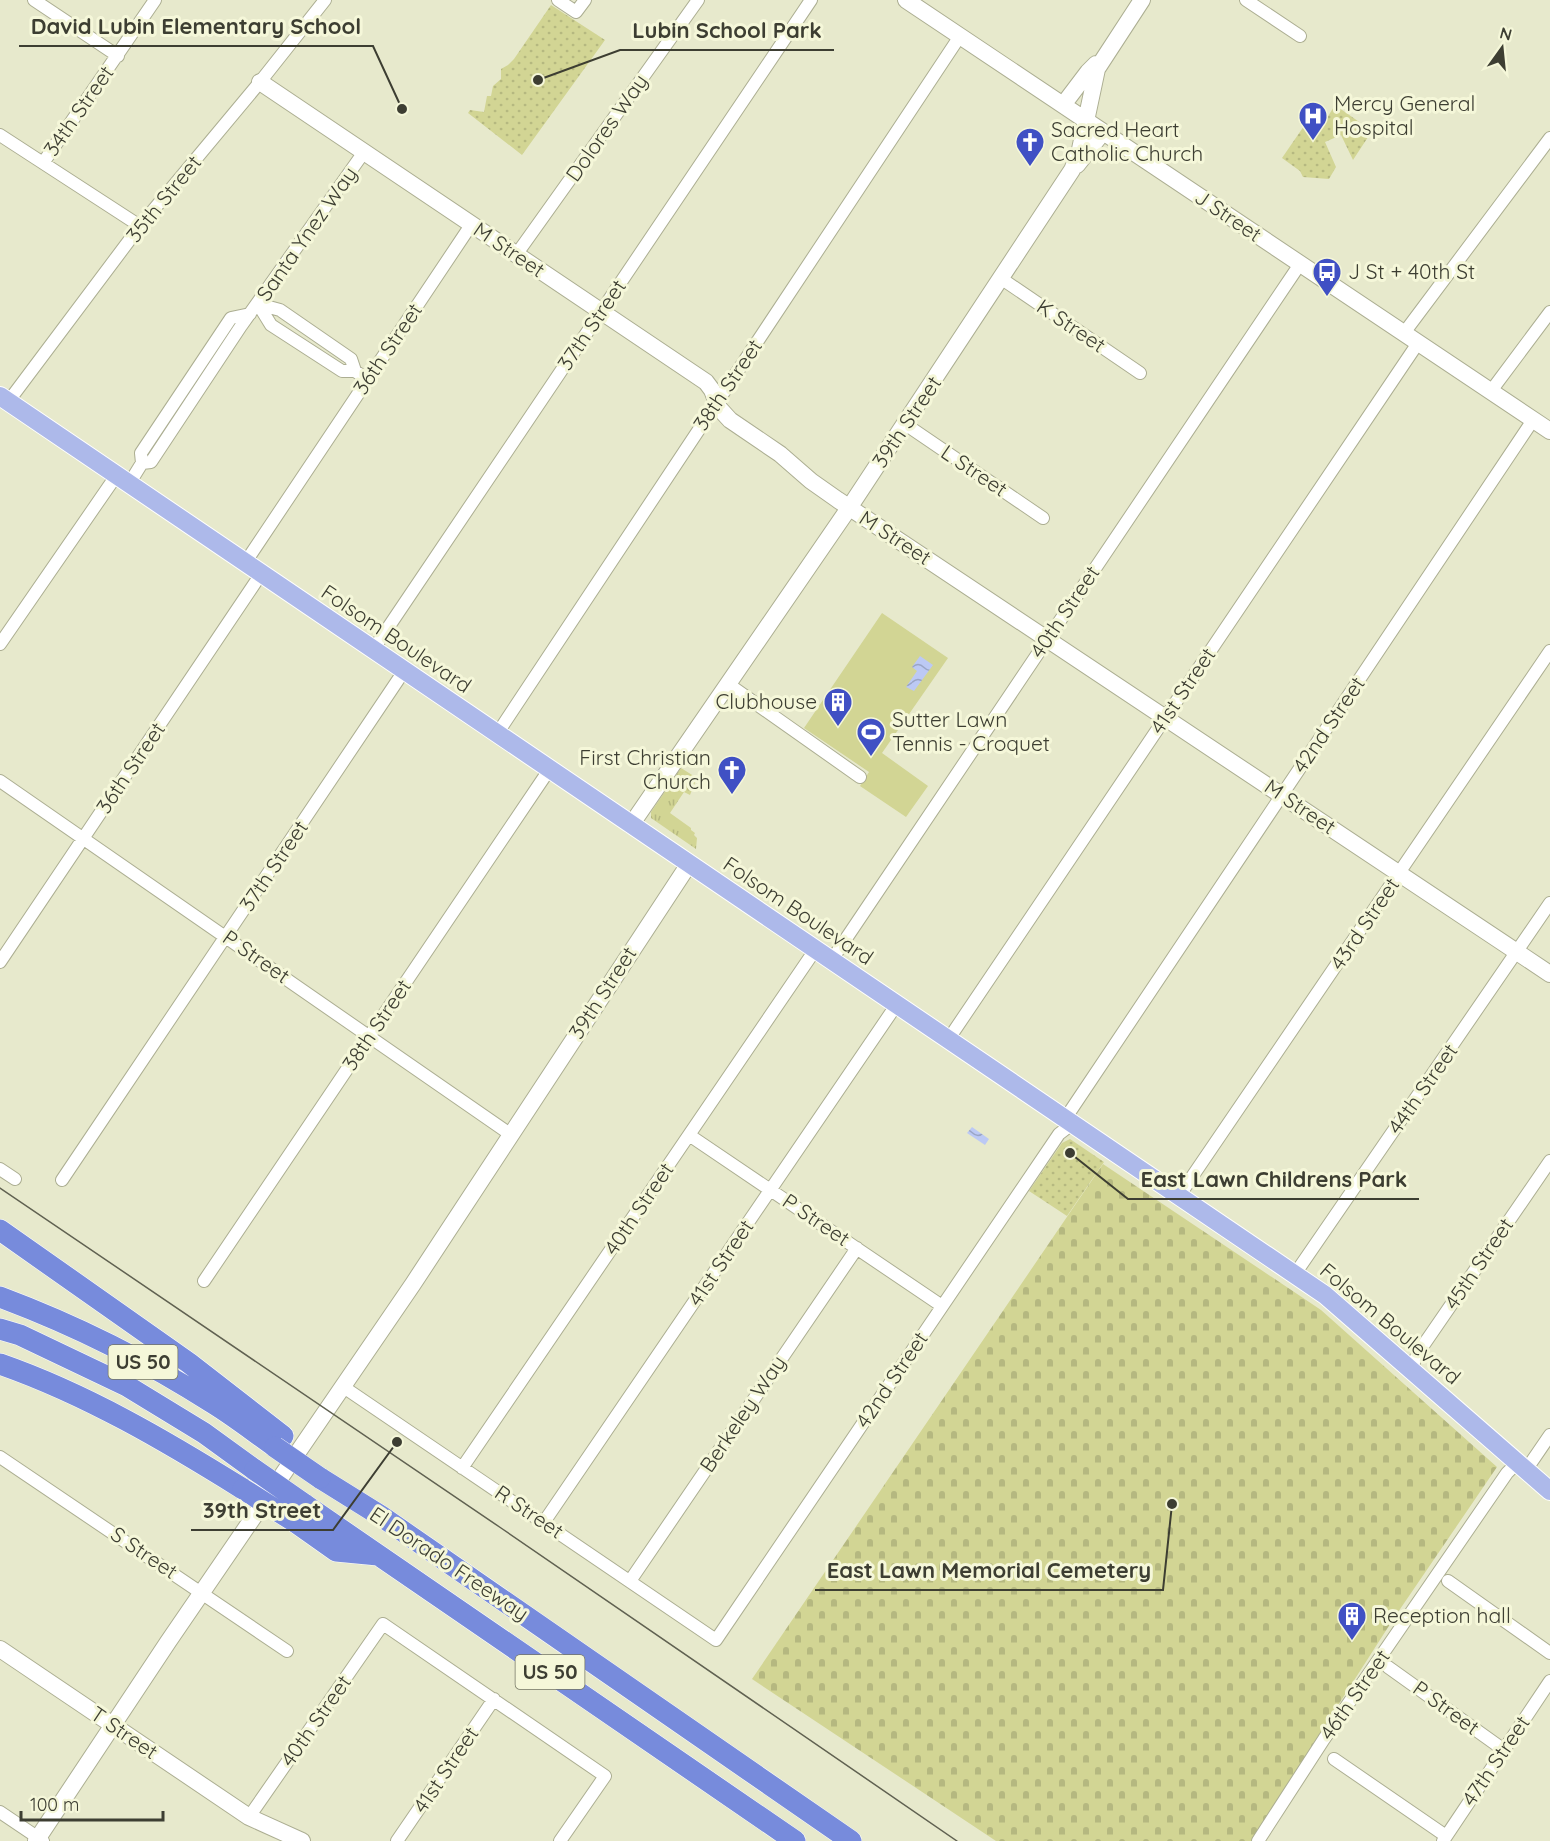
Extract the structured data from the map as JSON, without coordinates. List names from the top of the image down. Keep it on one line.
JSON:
{"streets":{"highway":["US 50","El Dorado Freeway"],"main road":["Folsom Boulevard"],"street":["34th Street","Dolores Way","35th Street","J Street","Santa Ynez Way","M Street","37th Street","K Street","36th Street","38th Street","39th Street","L Street","40th Street","41st Street","42nd Street","43rd Street","P Street","44th Street","45th Street","Berkeley Way","R Street","S Street","46th Street","T Street","47th Street"]},"crossings":[["Dolores Way","M Street"],["35th Street","M Street"],["35th Street","Folsom Boulevard"],["J Street","38th Street"],["J Street","39th Street"],["J Street","40th Street"],["J Street","41st Street"],["J Street","42nd Street"],["Santa Ynez Way","M Street"],["Santa Ynez Way","Folsom Boulevard"],["M Street","37th Street"],["M Street","36th Street"],["M Street","38th Street"],["M Street","39th Street"],["M Street","40th Street"],["M Street","41st Street"],["M Street","42nd Street"],["M Street","43rd Street"],["M Street","44th Street"],["37th Street","Folsom Boulevard"],["37th Street","P Street"],["K Street","39th Street"],["36th Street","Folsom Boulevard"],["36th Street","P Street"],["38th Street","Folsom Boulevard"],["38th Street","P Street"],["39th Street","L Street"],["39th Street","Folsom Boulevard"],["39th Street","P Street"],["39th Street","R Street"],["39th Street","S Street"],["39th Street","T Street"],["40th Street","Folsom Boulevard"],["40th Street","41st Street"],["40th Street","P Street"],["40th Street","R Street"],["40th Street","T Street"],["Folsom Boulevard","41st Street"],["Folsom Boulevard","42nd Street"],["Folsom Boulevard","43rd Street"],["Folsom Boulevard","44th Street"],["Folsom Boulevard","45th Street"],["Folsom Boulevard","46th Street"],["41st Street","P Street"],["41st Street","R Street"],["42nd Street","P Street"],["42nd Street","R Street"],["P Street","Berkeley Way"],["P Street","47th Street"],["US 50","El Dorado Freeway"],["Berkeley Way","R Street"]],"places":{"other":["Lubin School Park","David Lubin Elementary School","East Lawn Childrens Park","39th Street","East Lawn Memorial Cemetery"],"hospital":["Mercy General Hospital"],"church":["Sacred Heart Catholic Church","First Christian Church"],"bus stop":["J St + 40th St"],"building":["Clubhouse","Reception hall"],"sports":["Sutter Lawn Tennis - Croquet"]},"scale_bar":"100 m","north":"top"}
